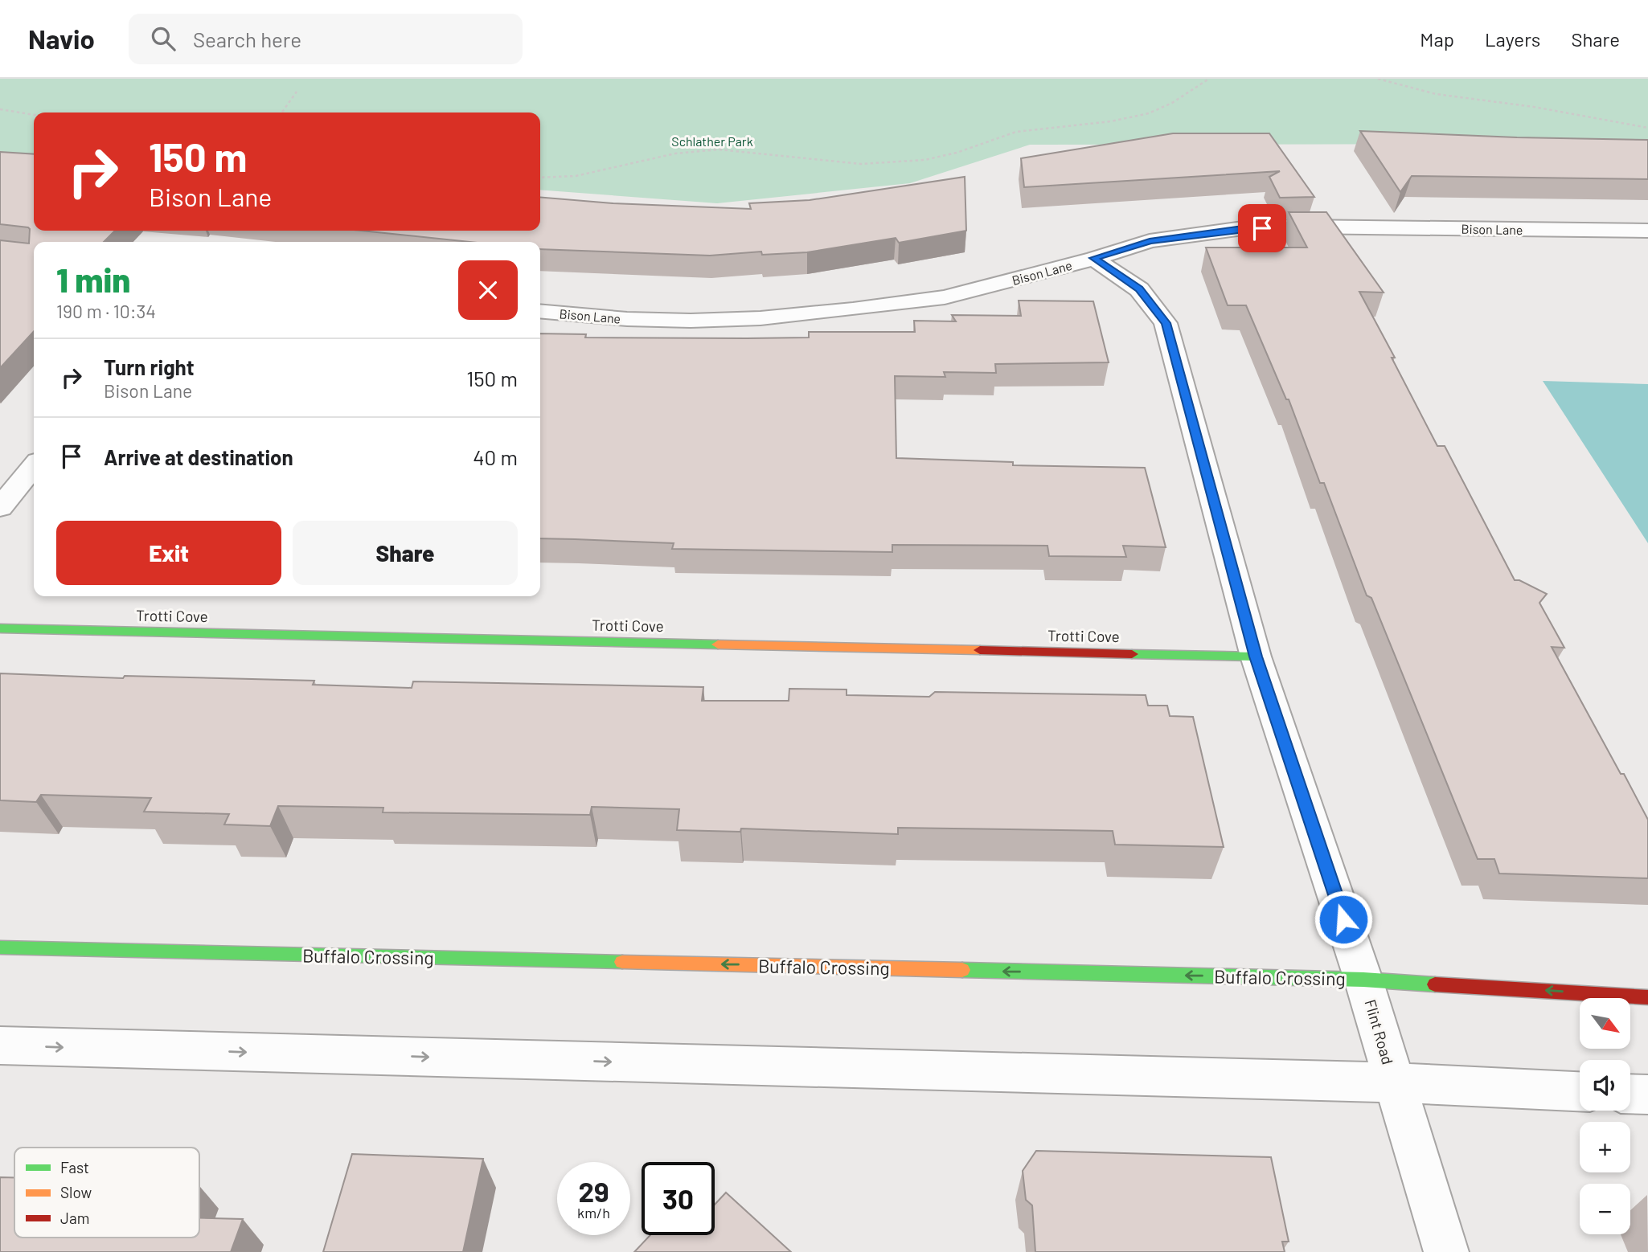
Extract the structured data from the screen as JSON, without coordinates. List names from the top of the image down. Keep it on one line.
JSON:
{"streets":{"street":["Bison Lane","Trotti Cove","Buffalo Crossing","Flint Road"]},"crossings":[["Bison Lane","Flint Road"],["Trotti Cove","Flint Road"],["Buffalo Crossing","Flint Road"]],"parks":["Schlather Park"],"legend":["Fast","Slow","Jam"],"north":"bottom right","page":{"header":"Navio","search":"Search here","nav":["Map","Layers","Share"],"turn":["150 m","Bison Lane"],"heading":["1 min","190 m · 10:34"],"list":[{"name":"Turn right","note":"Bison Lane","value":"150 m"},{"name":"Arrive at destination","value":"40 m"}],"buttons":["Exit","Share"],"map_buttons":["+","−"],"speed":"29 km/h","limit":"30"}}
